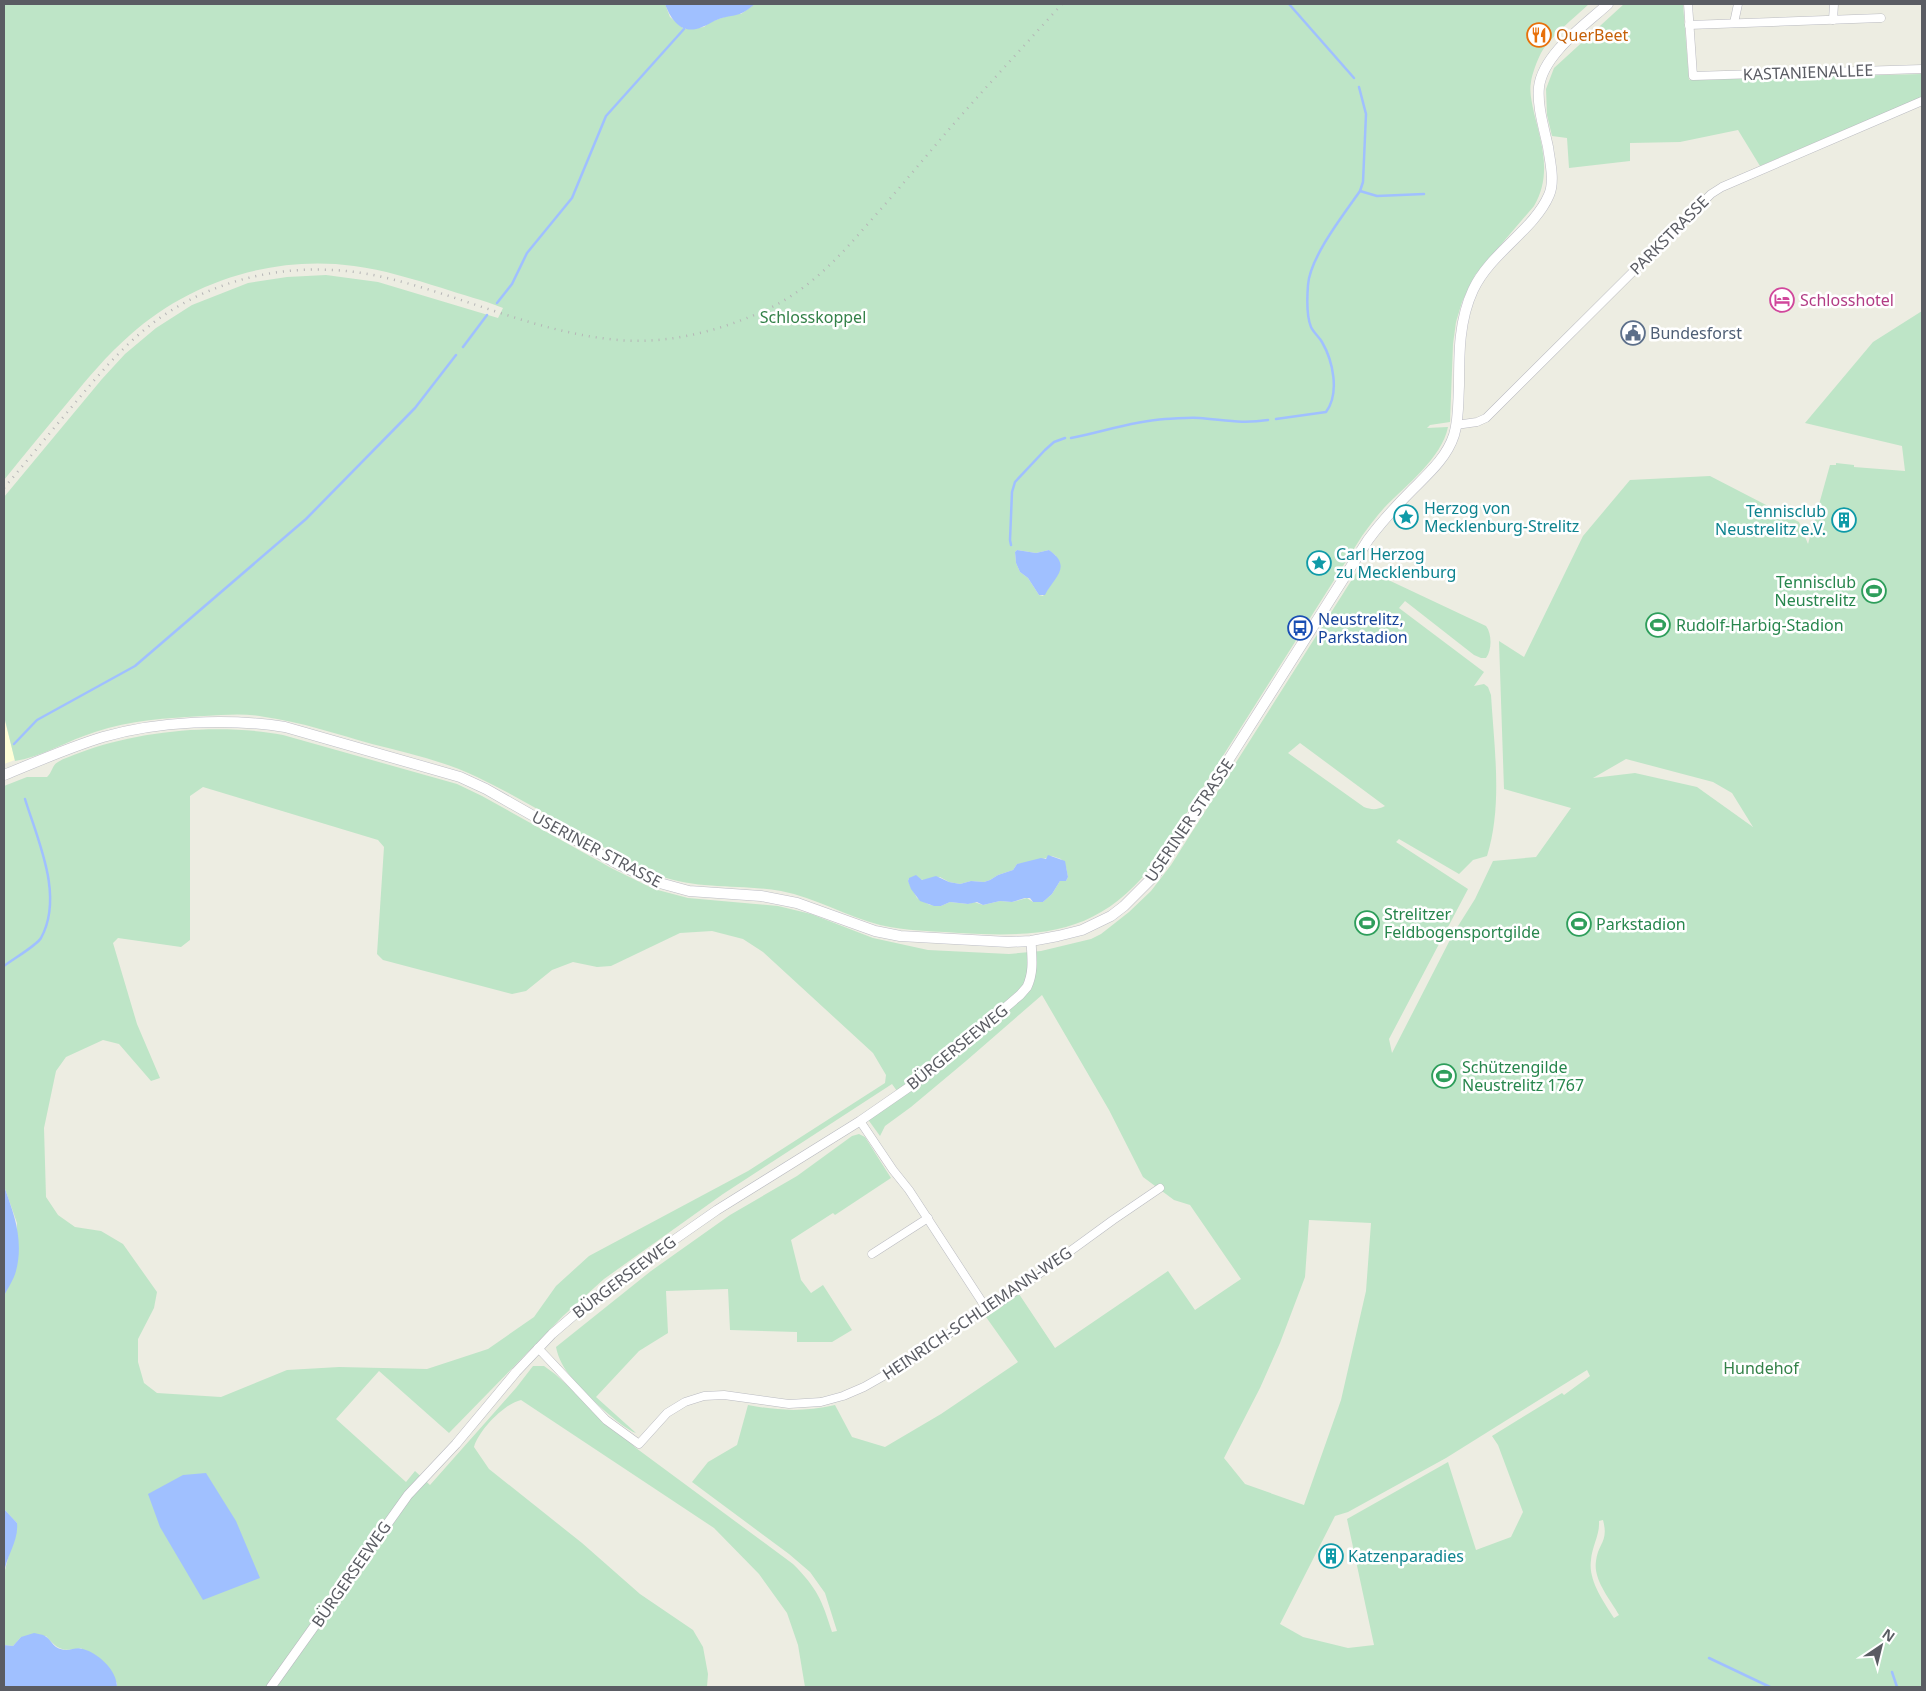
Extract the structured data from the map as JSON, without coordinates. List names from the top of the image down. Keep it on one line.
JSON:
{"streets":{"main road":["USERINER STRASSE"],"street":["KASTANIENALLEE","PARKSTRASSE","BÜRGERSEEWEG","HEINRICH-SCHLIEMANN-WEG"]},"crossings":[["PARKSTRASSE","USERINER STRASSE"],["USERINER STRASSE","BÜRGERSEEWEG"],["BÜRGERSEEWEG","HEINRICH-SCHLIEMANN-WEG"]],"parks":["Schlosskoppel","Hundehof"],"places":{"restaurant":["QuerBeet"],"hotel":["Schlosshotel"],"public building":["Bundesforst"],"place":["Herzog von Mecklenburg-Strelitz","Carl Herzog zu Mecklenburg"],"building":["Tennisclub Neustrelitz e.V.","Katzenparadies"],"sports":["Tennisclub Neustrelitz","Rudolf-Harbig-Stadion","Strelitzer Feldbogensportgilde","Parkstadion","Schützengilde Neustrelitz 1767"],"bus stop":["Neustrelitz, Parkstadion"]},"north":"top right"}
